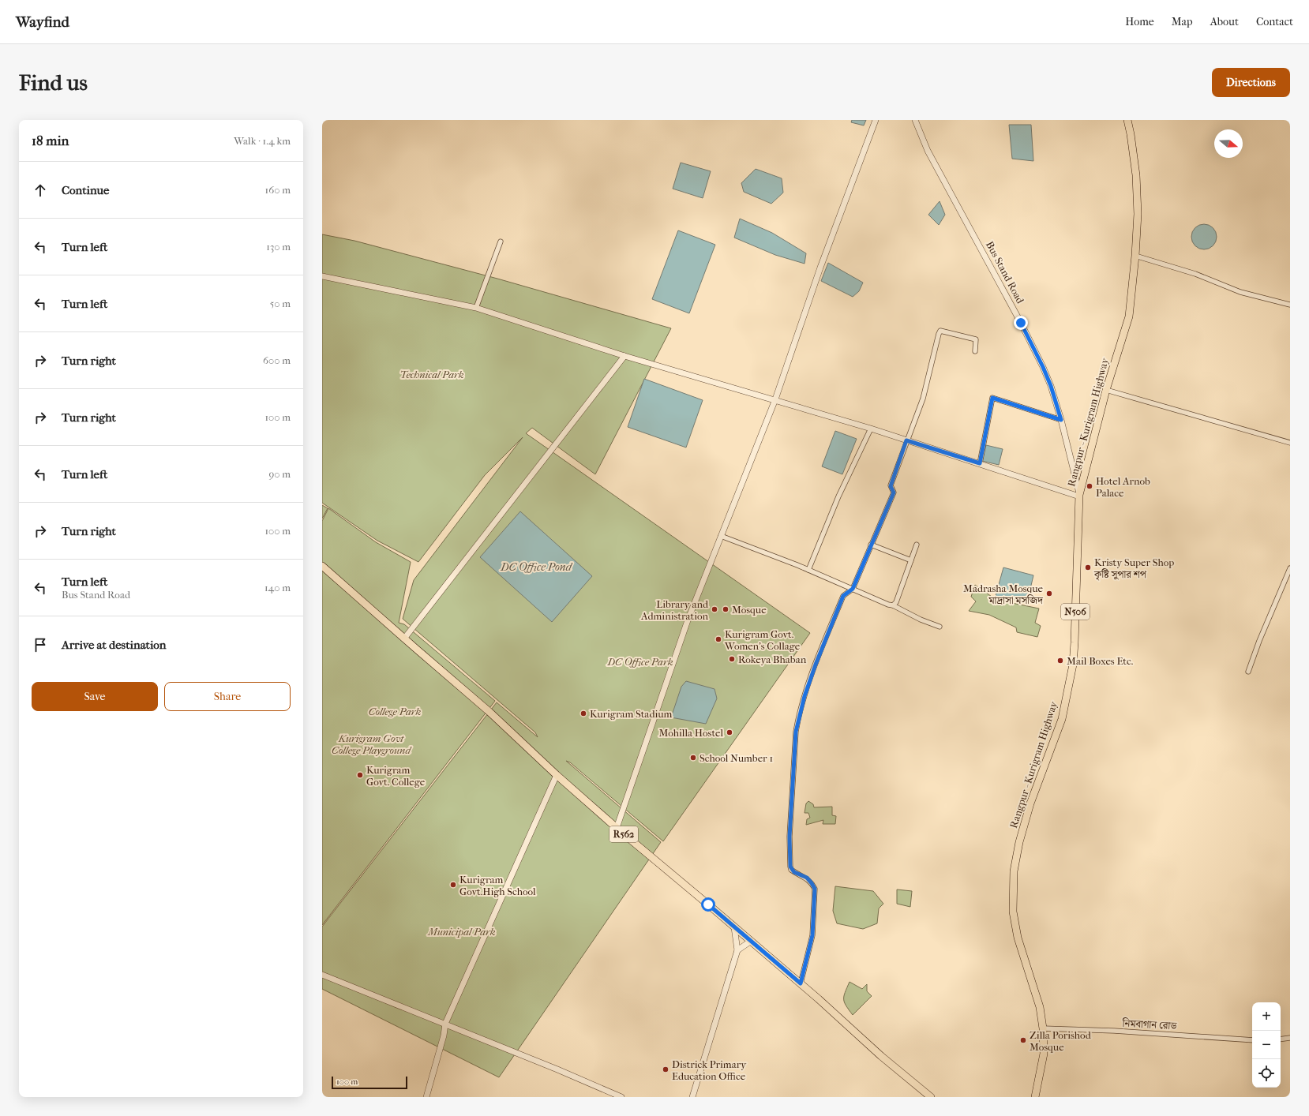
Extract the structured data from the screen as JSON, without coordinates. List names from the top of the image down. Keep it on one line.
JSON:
{"streets":{"main road":["Rangpur - Kurigram Highway","N506","R562"],"street":["Bus Stand Road","নিমবাগান রোড"]},"crossings":[["Bus Stand Road","Rangpur - Kurigram Highway"],["Rangpur - Kurigram Highway","নিমবাগান রোড"]],"water":["DC Office Pond"],"parks":["Technical Park","DC Office Park","College Park","Kurigram Govt College Playground","Municipal Park"],"places":["Hotel Arnob Palace","Kristy Super Shop কৃষ্টি সুপার শপ","Madrasha Mosque মাদ্রাসা মসজিদ","Library and Administration","Mosque","Kurigram Govt. Women's Collage","Rokeya Bhaban","Mail Boxes Etc.","Kurigram Stadium","Mohilla Hostel","School Number 1","Kurigram Govt. College","Kurigram Govt.High School","Zilla Porishod Mosque","Districk Primary Education Office"],"scale_bar":"100 m","north":"right","page":{"header":"Wayfind","nav":["Home","Map","About","Contact"],"buttons":["Directions",["Save","Share"]],"title":"Find us","heading":["18 min","Walk · 1.4 km"],"list":[["Continue","160 m"],["Turn left","130 m"],["Turn left","50 m"],["Turn right","600 m"],["Turn right","100 m"],["Turn left","90 m"],["Turn right","100 m"],["Turn left","Bus Stand Road","140 m"],"Arrive at destination"],"map_buttons":["+","−"],"scale":"100 m"}}
